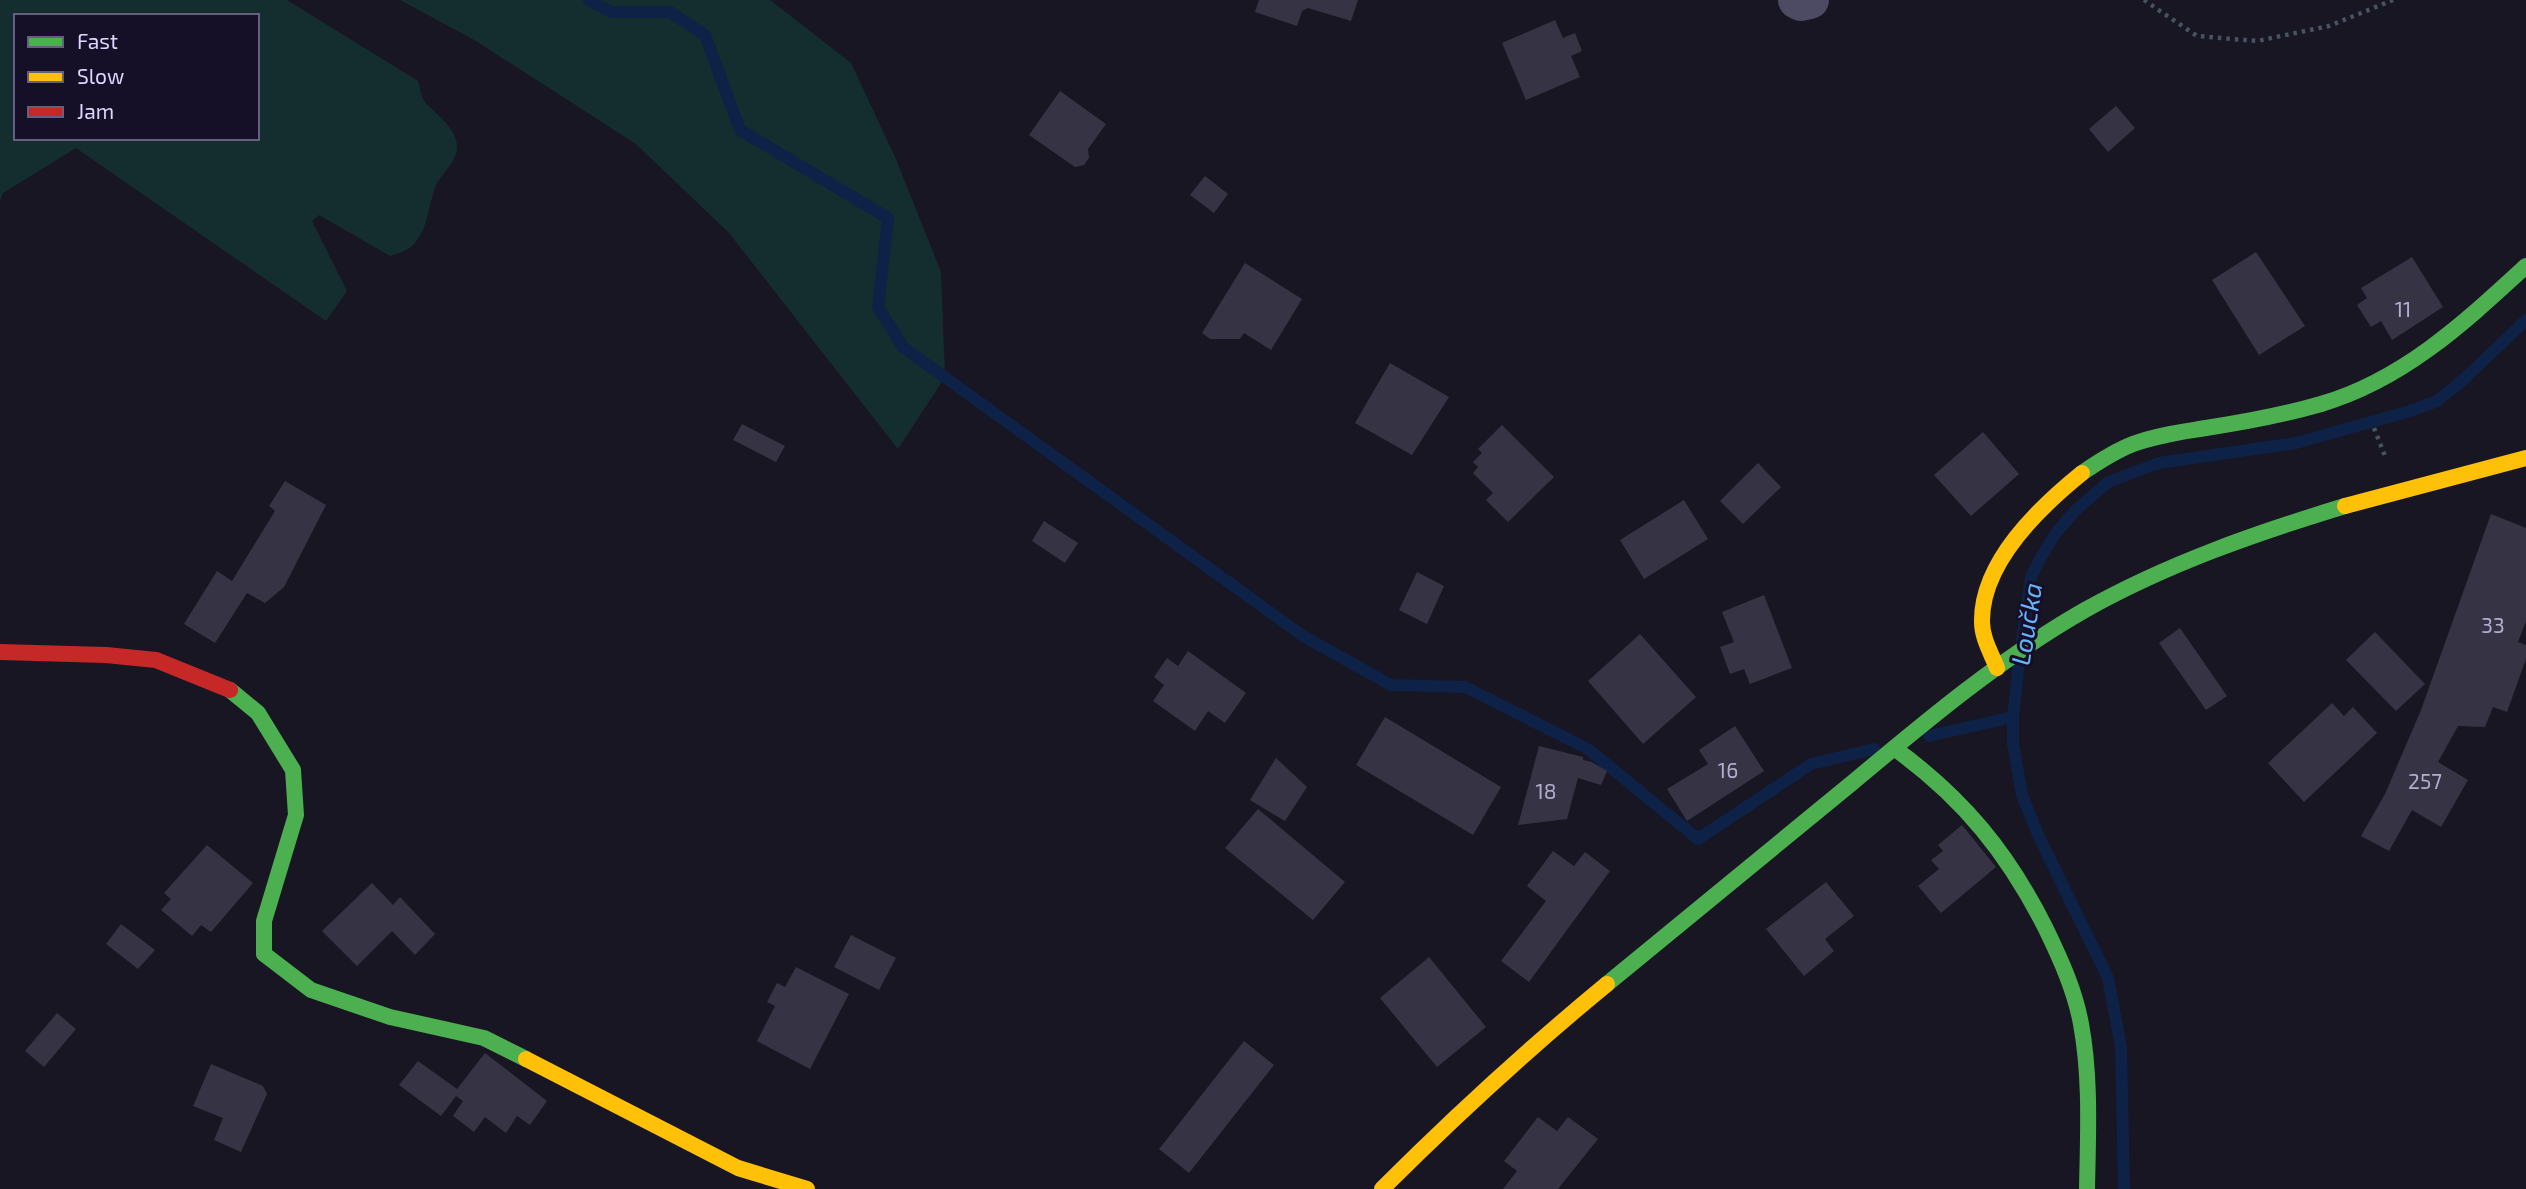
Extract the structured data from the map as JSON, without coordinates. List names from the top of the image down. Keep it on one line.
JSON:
{"water":["Loučka"],"house_numbers":["11","33","16","257","18"],"legend":["Fast","Slow","Jam"]}
